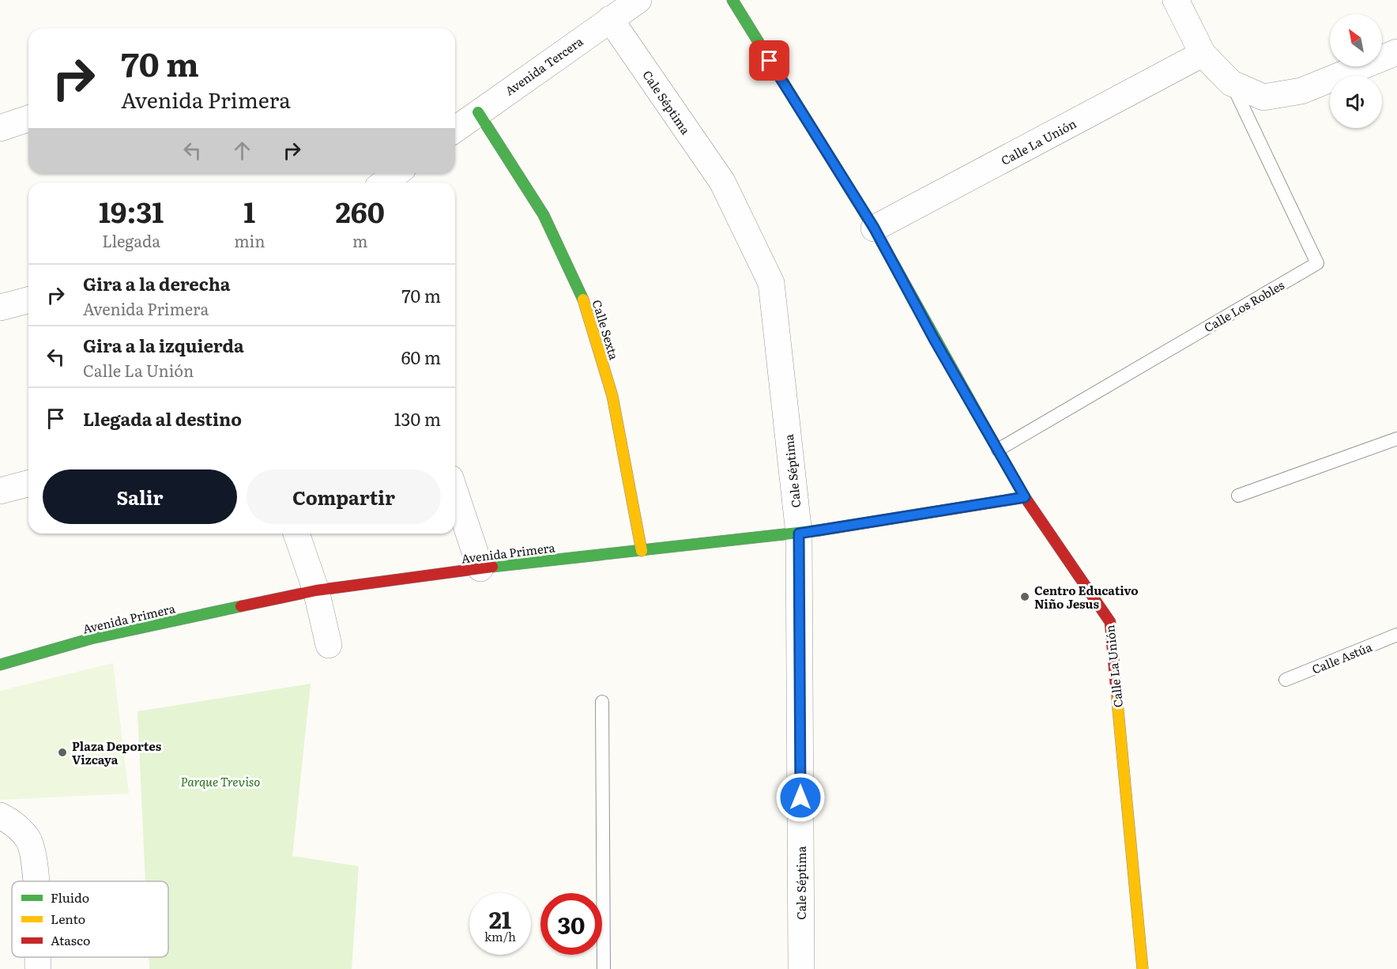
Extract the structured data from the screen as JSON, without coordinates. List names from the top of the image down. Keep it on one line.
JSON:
{"streets":{"street":["Avenida Tercera","Cale Séptima","Calle La Unión","Calle Sexta","Avenida Primera"],"lane":["Calle Los Robles","Calle Astúa"]},"crossings":[["Avenida Tercera","Cale Séptima"],["Avenida Tercera","Calle Sexta"],["Cale Séptima","Avenida Primera"],["Calle La Unión","Calle Los Robles"],["Calle La Unión","Avenida Primera"],["Calle Sexta","Avenida Primera"]],"parks":["Parque Treviso"],"places":["Centro Educativo Niño Jesus","Plaza Deportes Vizcaya"],"legend":["Fluido","Lento","Atasco"],"north":"top left","page":{"turn":["70 m","Avenida Primera"],"eta":["19:31","Llegada","1","min","260","m"],"list":[{"name":"Gira a la derecha","note":"Avenida Primera","value":"70 m"},{"name":"Gira a la izquierda","note":"Calle La Unión","value":"60 m"},{"name":"Llegada al destino","value":"130 m"}],"buttons":["Salir","Compartir"],"speed":"21 km/h","limit":"30"}}
